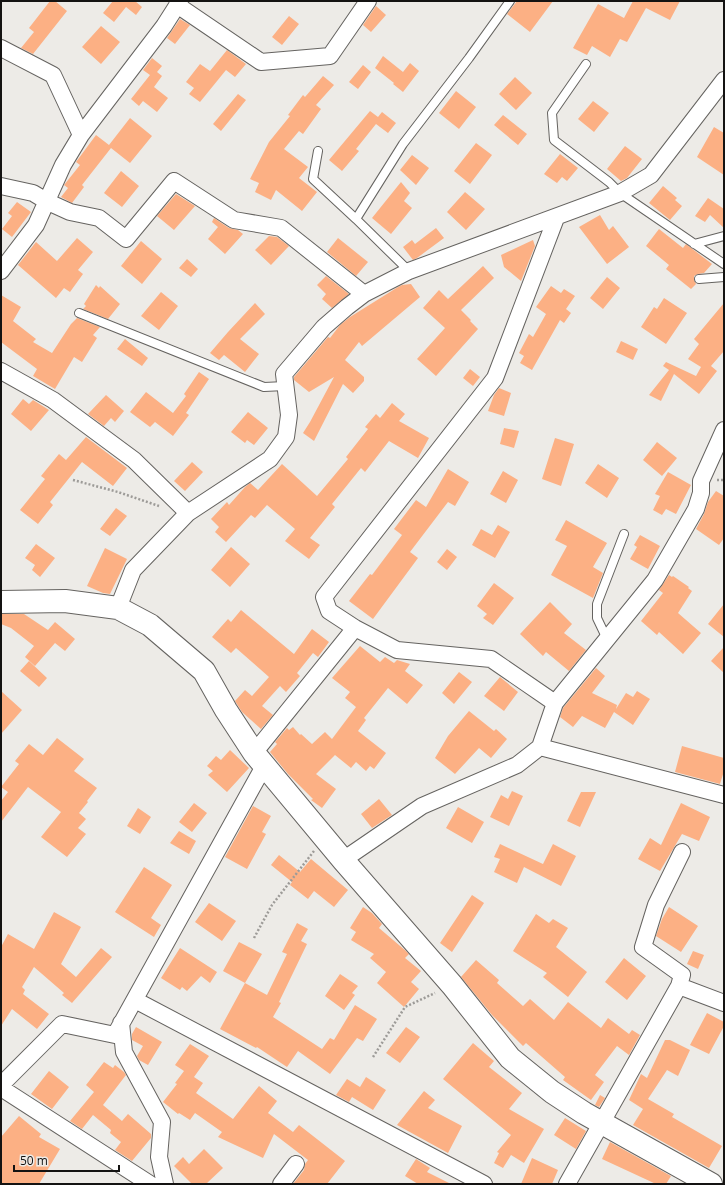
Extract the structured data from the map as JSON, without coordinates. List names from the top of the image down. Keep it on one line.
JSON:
{"scale_bar":"50 m"}
